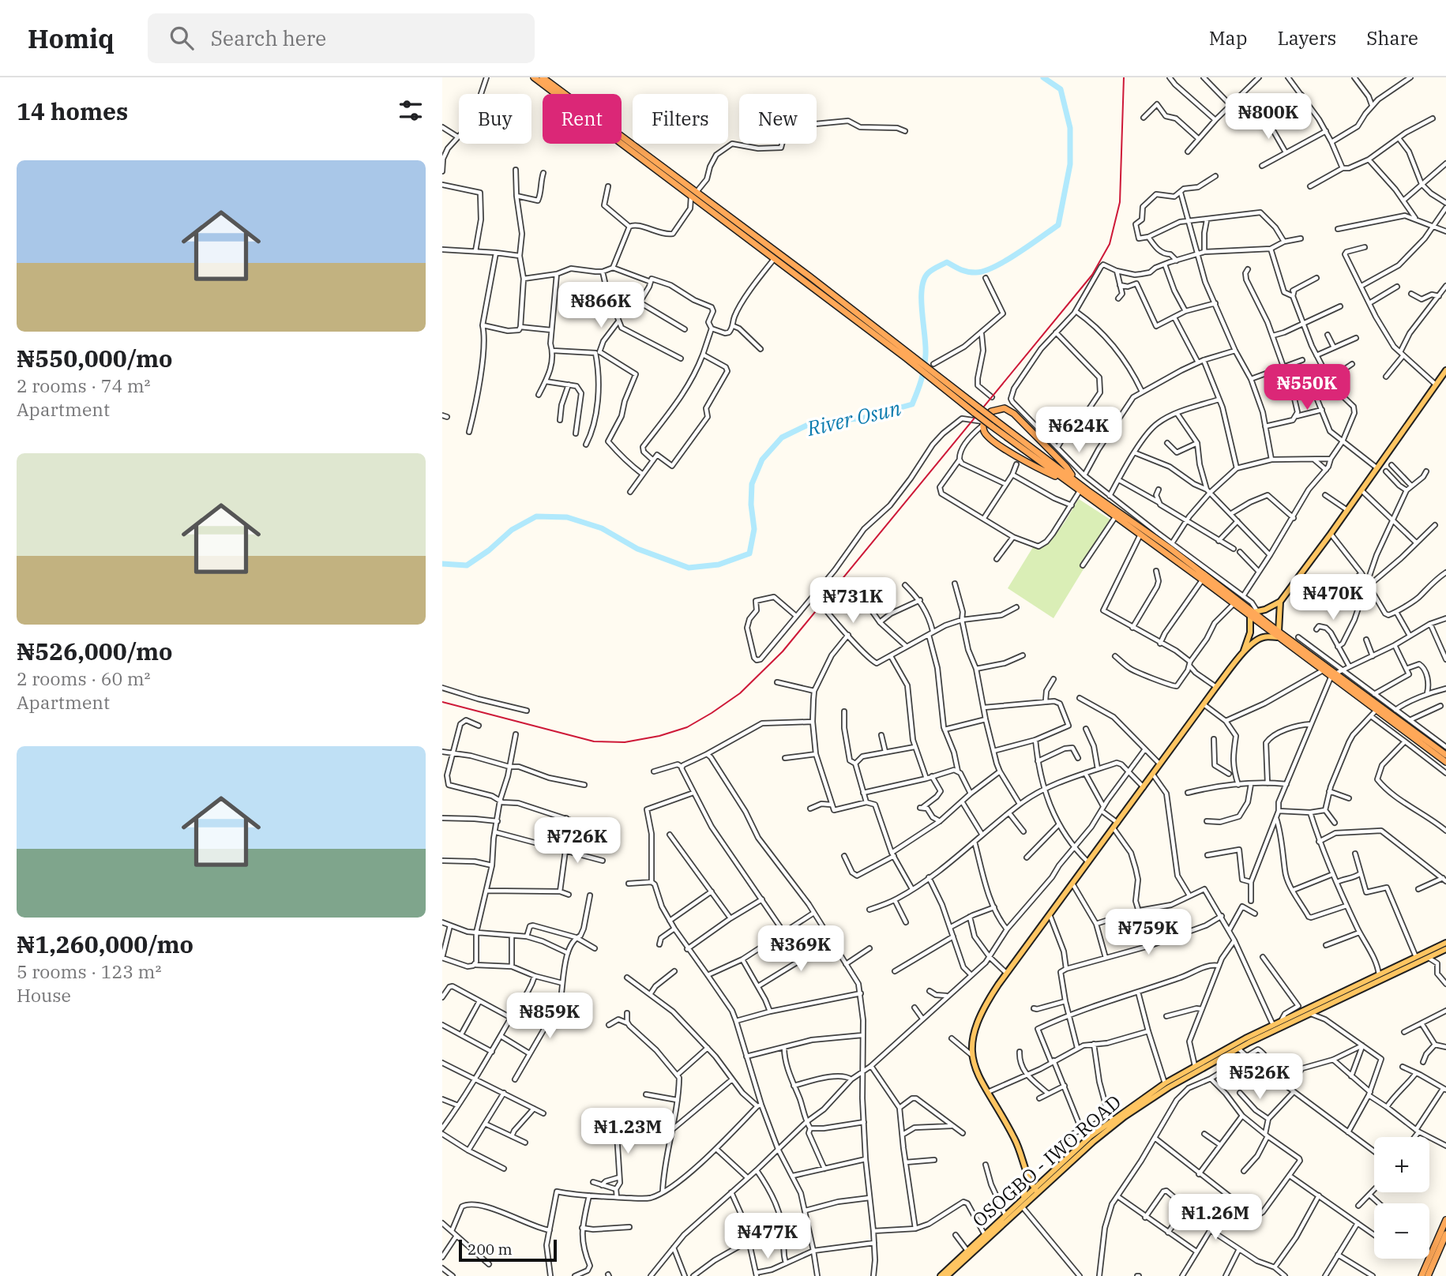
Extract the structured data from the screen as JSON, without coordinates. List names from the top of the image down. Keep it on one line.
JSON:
{"streets":{"main road":["OSOGBO - IWO ROAD"]},"water":["River Osun"],"scale_bar":"200 m","page":{"header":"Homiq","search":"Search here","nav":["Map","Layers","Share"],"heading":"14 homes","price":["₦800K","₦866K","₦550K","₦624K","₦470K","₦731K","₦726K","₦759K","₦369K","₦859K","₦526K","₦1.23M","₦1.26M","₦477K"],"chip":["Buy","Rent","Filters","New"],"list":[{"name":"₦550,000/mo","note":"2 rooms · 74 m² · Apartment"},{"name":"₦526,000/mo","note":"2 rooms · 60 m² · Apartment"},{"name":"₦1,260,000/mo","note":"5 rooms · 123 m² · House"}],"map_buttons":["+","−"],"scale":"200 m"}}
